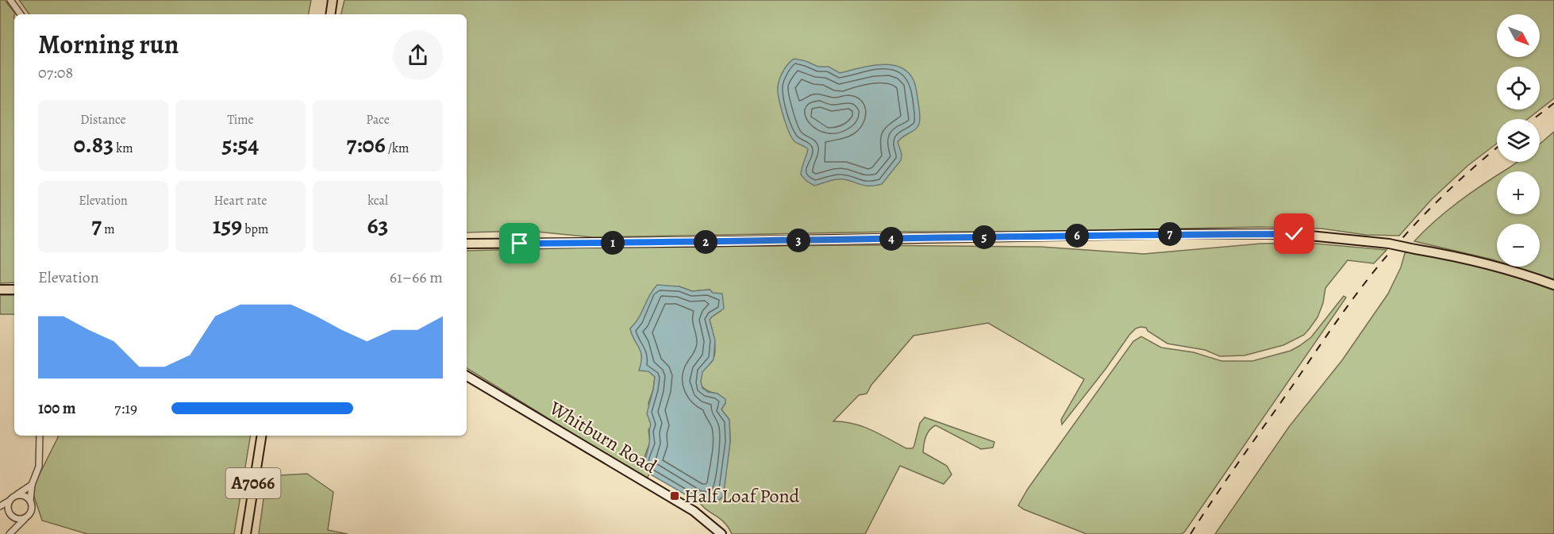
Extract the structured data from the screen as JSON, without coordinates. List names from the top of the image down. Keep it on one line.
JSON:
{"streets":{"main road":["Whitburn Road","A7066"]},"places":{"transit":["Half Loaf Pond"]},"north":"bottom right","page":{"map_buttons":["+","−"],"heading":["Morning run","07:08"],"stats":[["Distance","0.83 km"],["Time","5:54"],["Pace","7:06 /km"],["Elevation","7 m"],["Heart rate","159 bpm"],["kcal","63"]],"pins":["7","6","5","4","3","2","1"],"chart":["Elevation","61–66 m"],"list":[{"name":"100 m","note":"7:19"}]}}
